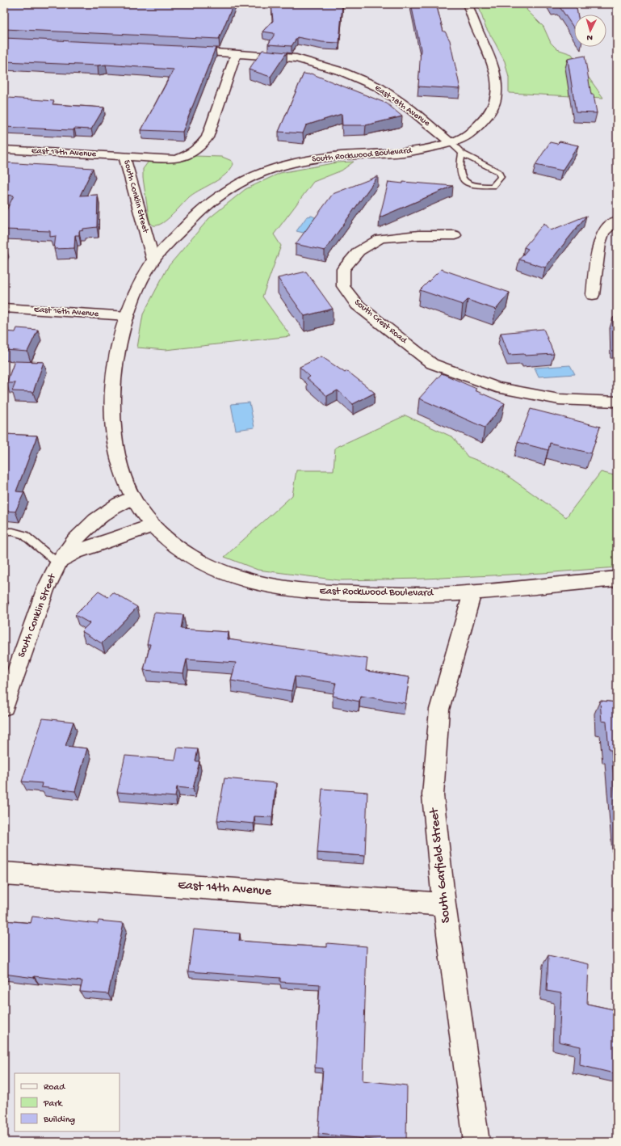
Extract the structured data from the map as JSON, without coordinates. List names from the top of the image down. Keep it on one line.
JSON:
{"streets":{"street":["East 18th Avenue","East 17th Avenue","South Rockwood Boulevard","South Conklin Street","East 16th Avenue","South Crest Road","East Rockwood Boulevard","South Garfield Street","East 14th Avenue"]},"crossings":[["East 18th Avenue","South Rockwood Boulevard"],["East 18th Avenue","South Conklin Street"],["East 17th Avenue","South Conklin Street"],["South Rockwood Boulevard","South Conklin Street"],["South Rockwood Boulevard","East 16th Avenue"],["South Rockwood Boulevard","East Rockwood Boulevard"],["South Conklin Street","East Rockwood Boulevard"],["East Rockwood Boulevard","South Garfield Street"],["South Garfield Street","East 14th Avenue"]],"legend":["Road","Park","Building"],"north":"bottom"}
